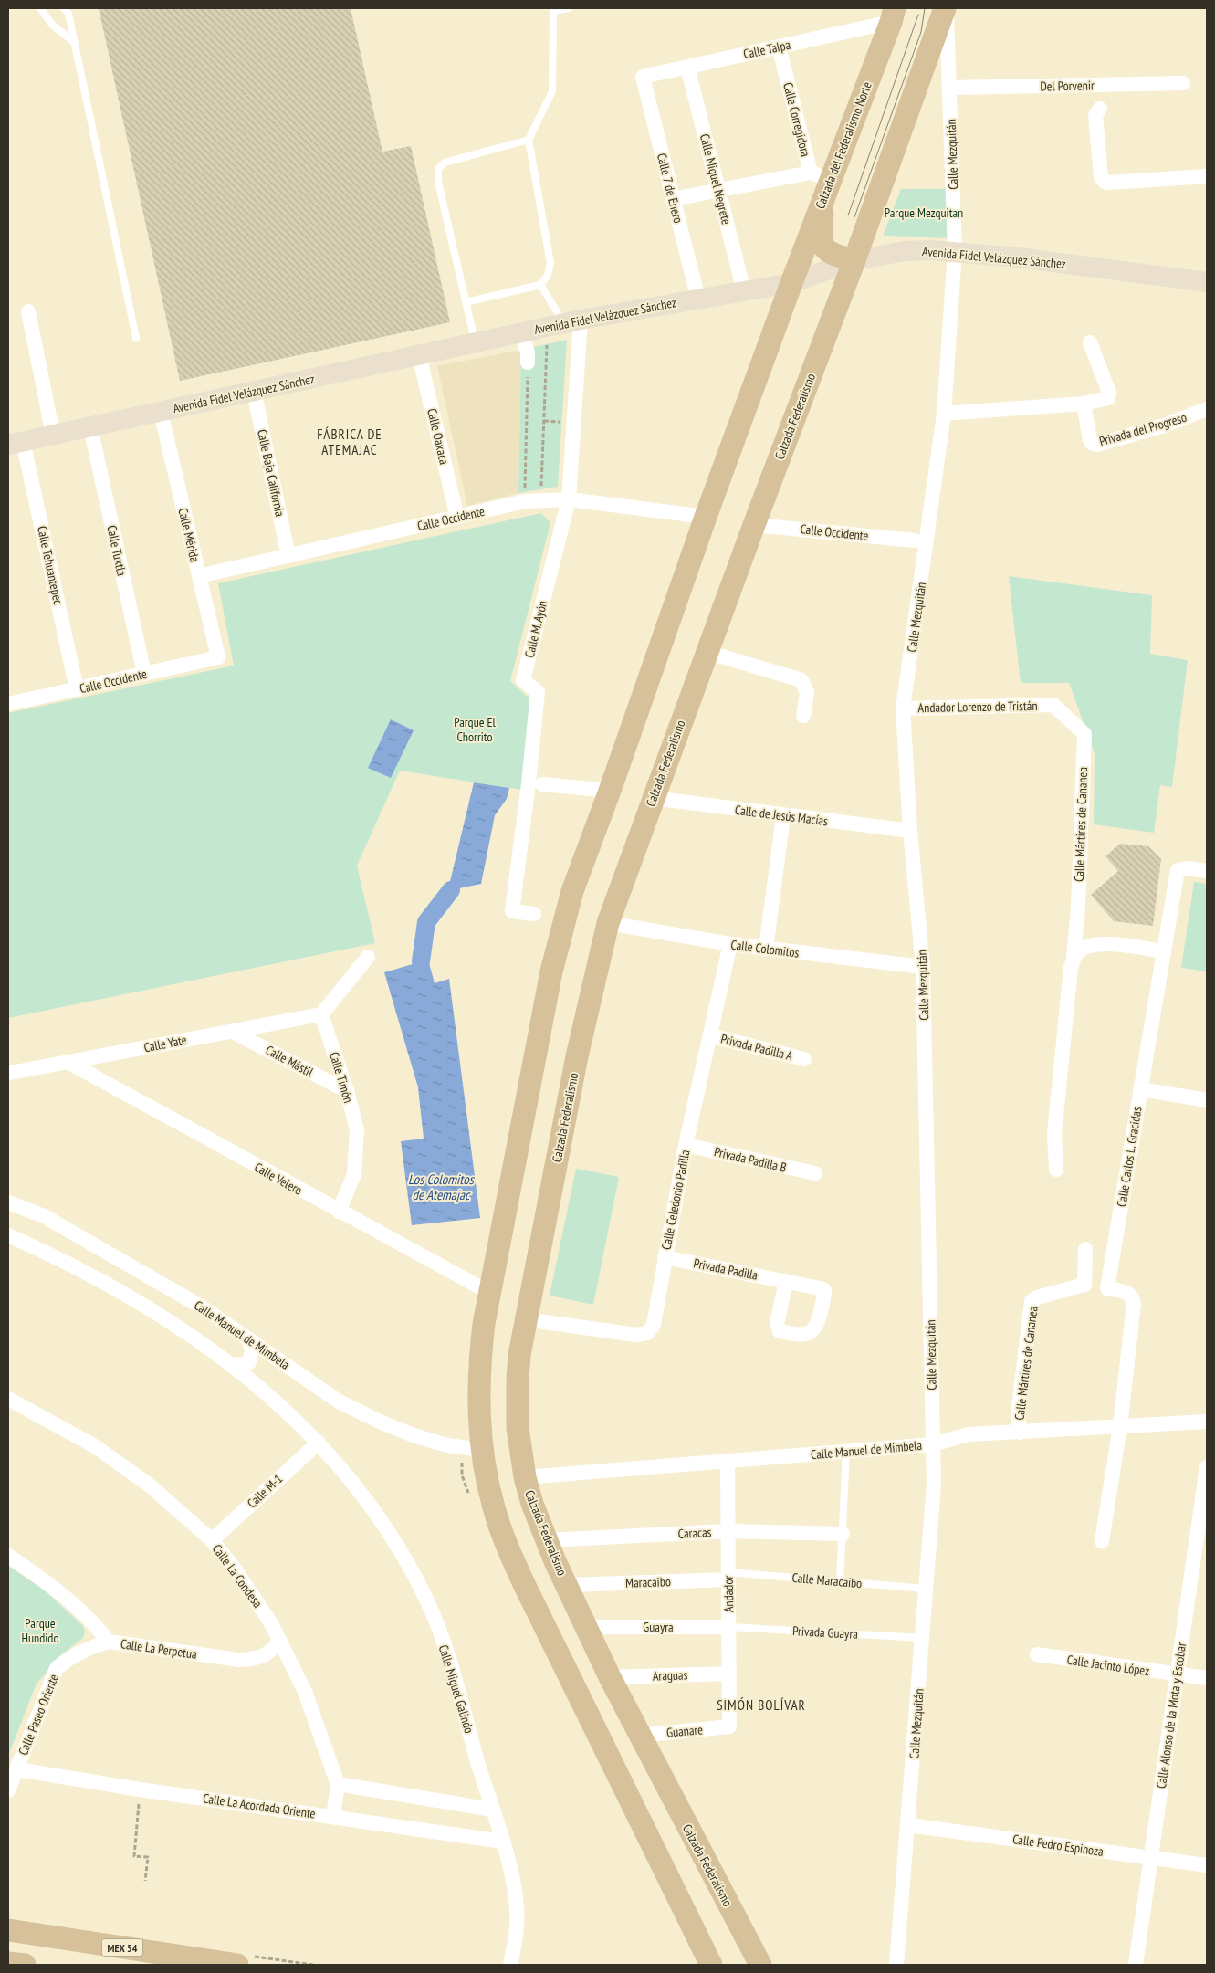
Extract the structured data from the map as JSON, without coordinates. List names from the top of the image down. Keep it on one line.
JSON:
{"streets":{"main road":["Calzada del Federalismo Norte","Avenida Fidel Velázquez Sánchez","Calzada Federalismo","MEX 54"],"street":["Calle Talpa","Del Porvenir","Calle Corregidora","Calle Mezquitán","Calle Miguel Negrete","Calle 7 de Enero","Privada del Progreso","Calle Oaxaca","Calle Baja California","Calle Occidente","Calle Mérida","Calle Tuxtla","Calle Tehuantepec","Calle M. Ayón","Andador Lorenzo de Tristán","Calle de Jesús Macías","Calle Mártires de Cananea","Calle Colomitos","Calle Yate","Privada Padilla A","Calle Mástil","Calle Timón","Calle Carlos L. Gracidas","Privada Padilla B","Calle Velero","Calle Celedonio Padilla","Privada Padilla","Calle Manuel de Mimbela","Calle M-1","Caracas","Calle La Condesa","Maracaibo","Andador","Guayra","Calle La Perpetua","Calle Jacinto López","Araguas","Calle Miguel Galindo","Calle Paseo Oriente","Calle Alonso de la Mota y Escobar","Guanare","Calle La Acordada Oriente","Calle Pedro Espinoza"],"lane":["Calle Maracaibo","Privada Guayra"]},"crossings":[["Calle Talpa","Calle Corregidora"],["Calle Talpa","Calzada del Federalismo Norte"],["Calle Talpa","Calle Miguel Negrete"],["Calle Talpa","Calle 7 de Enero"],["Del Porvenir","Calle Mezquitán"],["Calle Corregidora","Calzada del Federalismo Norte"],["Calzada del Federalismo Norte","Avenida Fidel Velázquez Sánchez"],["Calle Mezquitán","Avenida Fidel Velázquez Sánchez"],["Calle Mezquitán","Andador Lorenzo de Tristán"],["Calle Mezquitán","Calle de Jesús Macías"],["Calle Mezquitán","Calle Colomitos"],["Calle Mezquitán","Calle Manuel de Mimbela"],["Calle Mezquitán","Calle Maracaibo"],["Calle Mezquitán","Privada Guayra"],["Calle Mezquitán","Calle Pedro Espinoza"],["Calle Miguel Negrete","Avenida Fidel Velázquez Sánchez"],["Calle 7 de Enero","Avenida Fidel Velázquez Sánchez"],["Avenida Fidel Velázquez Sánchez","Calzada Federalismo"],["Avenida Fidel Velázquez Sánchez","Calle Oaxaca"],["Avenida Fidel Velázquez Sánchez","Calle Baja California"],["Avenida Fidel Velázquez Sánchez","Calle Mérida"],["Avenida Fidel Velázquez Sánchez","Calle Tuxtla"],["Avenida Fidel Velázquez Sánchez","Calle Tehuantepec"],["Avenida Fidel Velázquez Sánchez","Calle M. Ayón"],["Calzada Federalismo","Calle Occidente"],["Calzada Federalismo","Calle de Jesús Macías"],["Calzada Federalismo","Calle Colomitos"],["Calzada Federalismo","Calle Celedonio Padilla"],["Calzada Federalismo","Calle Manuel de Mimbela"],["Calzada Federalismo","Caracas"],["Calzada Federalismo","Maracaibo"],["Calzada Federalismo","Guayra"],["Calzada Federalismo","Araguas"],["Calzada Federalismo","Guanare"],["Calle Oaxaca","Calle Occidente"],["Calle Baja California","Calle Occidente"],["Calle Occidente","Calle Mérida"],["Calle Occidente","Calle Tuxtla"],["Calle Occidente","Calle Tehuantepec"],["Calle Occidente","Calle M. Ayón"],["Andador Lorenzo de Tristán","Calle Mártires de Cananea"],["Calle Mártires de Cananea","Calle Manuel de Mimbela"],["Calle Colomitos","Calle Celedonio Padilla"],["Calle Yate","Calle Mástil"],["Calle Yate","Calle Timón"],["Calle Yate","Calle Velero"],["Privada Padilla A","Calle Celedonio Padilla"],["Calle Mástil","Calle Timón"],["Calle Timón","Calle Velero"],["Calle Carlos L. Gracidas","Calle Manuel de Mimbela"],["Privada Padilla B","Calle Celedonio Padilla"],["Calle Celedonio Padilla","Privada Padilla"],["Calle Manuel de Mimbela","Andador"],["Calle M-1","Calle La Condesa"],["Calle M-1","Calle Miguel Galindo"],["Caracas","Andador"],["Calle La Condesa","Calle La Perpetua"],["Calle La Condesa","Calle La Acordada Oriente"],["Calle Maracaibo","Maracaibo"],["Calle Maracaibo","Andador"],["Maracaibo","Andador"],["Andador","Guayra"],["Andador","Privada Guayra"],["Andador","Araguas"],["Andador","Guanare"],["Guayra","Privada Guayra"],["Calle La Perpetua","Calle Paseo Oriente"],["Calle Jacinto López","Calle Alonso de la Mota y Escobar"],["Calle Miguel Galindo","Calle La Acordada Oriente"],["Calle Paseo Oriente","Calle La Acordada Oriente"],["Calle Alonso de la Mota y Escobar","Calle Pedro Espinoza"]],"districts":["FÁBRICA DE ATEMAJAC","SIMÓN BOLÍVAR"],"water":["Los Colomitos de Atemajac"],"parks":["Parque Mezquitan","Parque El Chorrito","Parque Hundido"]}
